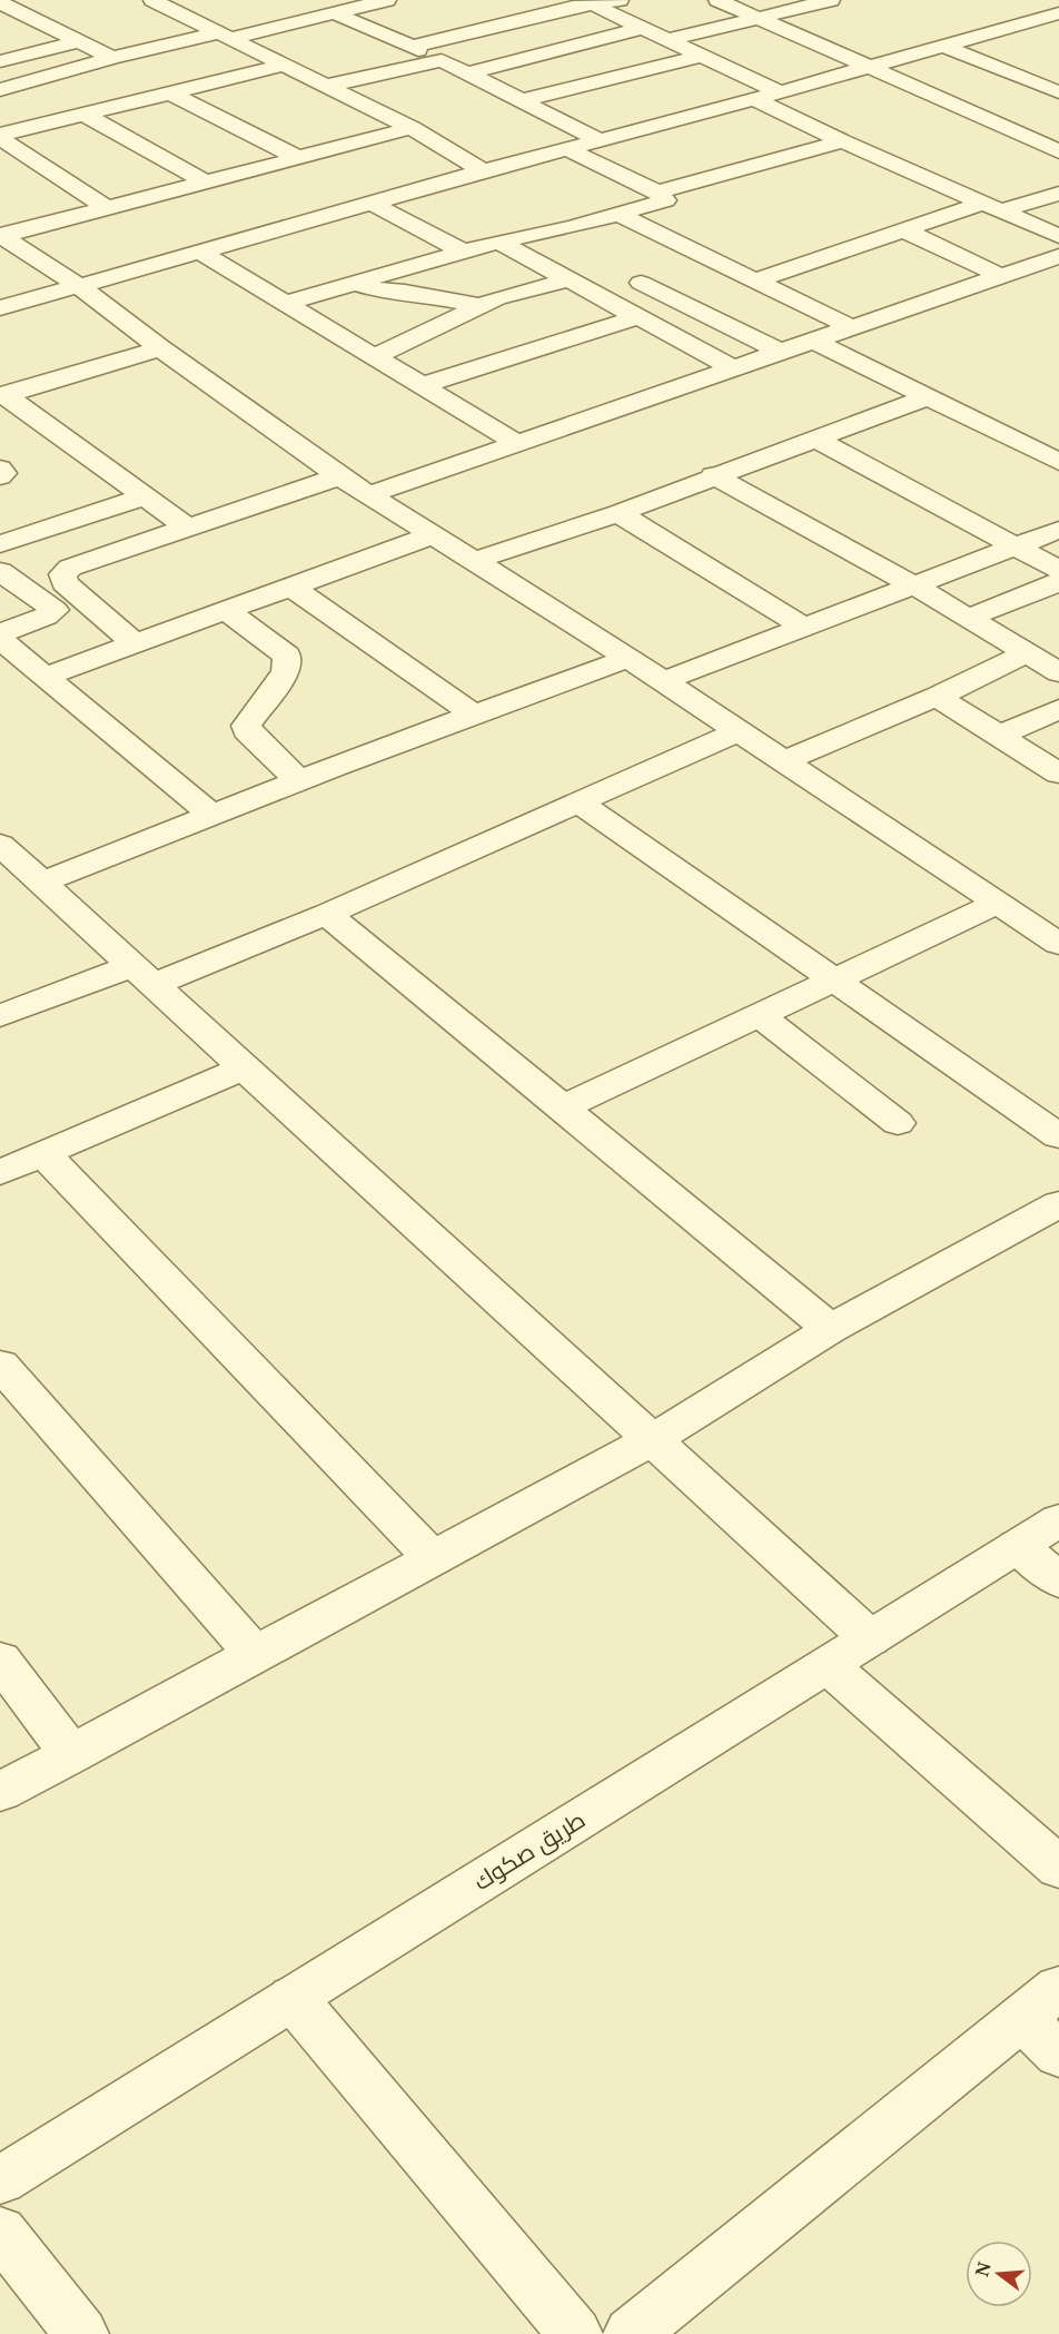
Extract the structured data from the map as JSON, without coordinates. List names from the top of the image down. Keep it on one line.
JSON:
{"streets":{"street":["طريق صكوك"]},"north":"left"}
